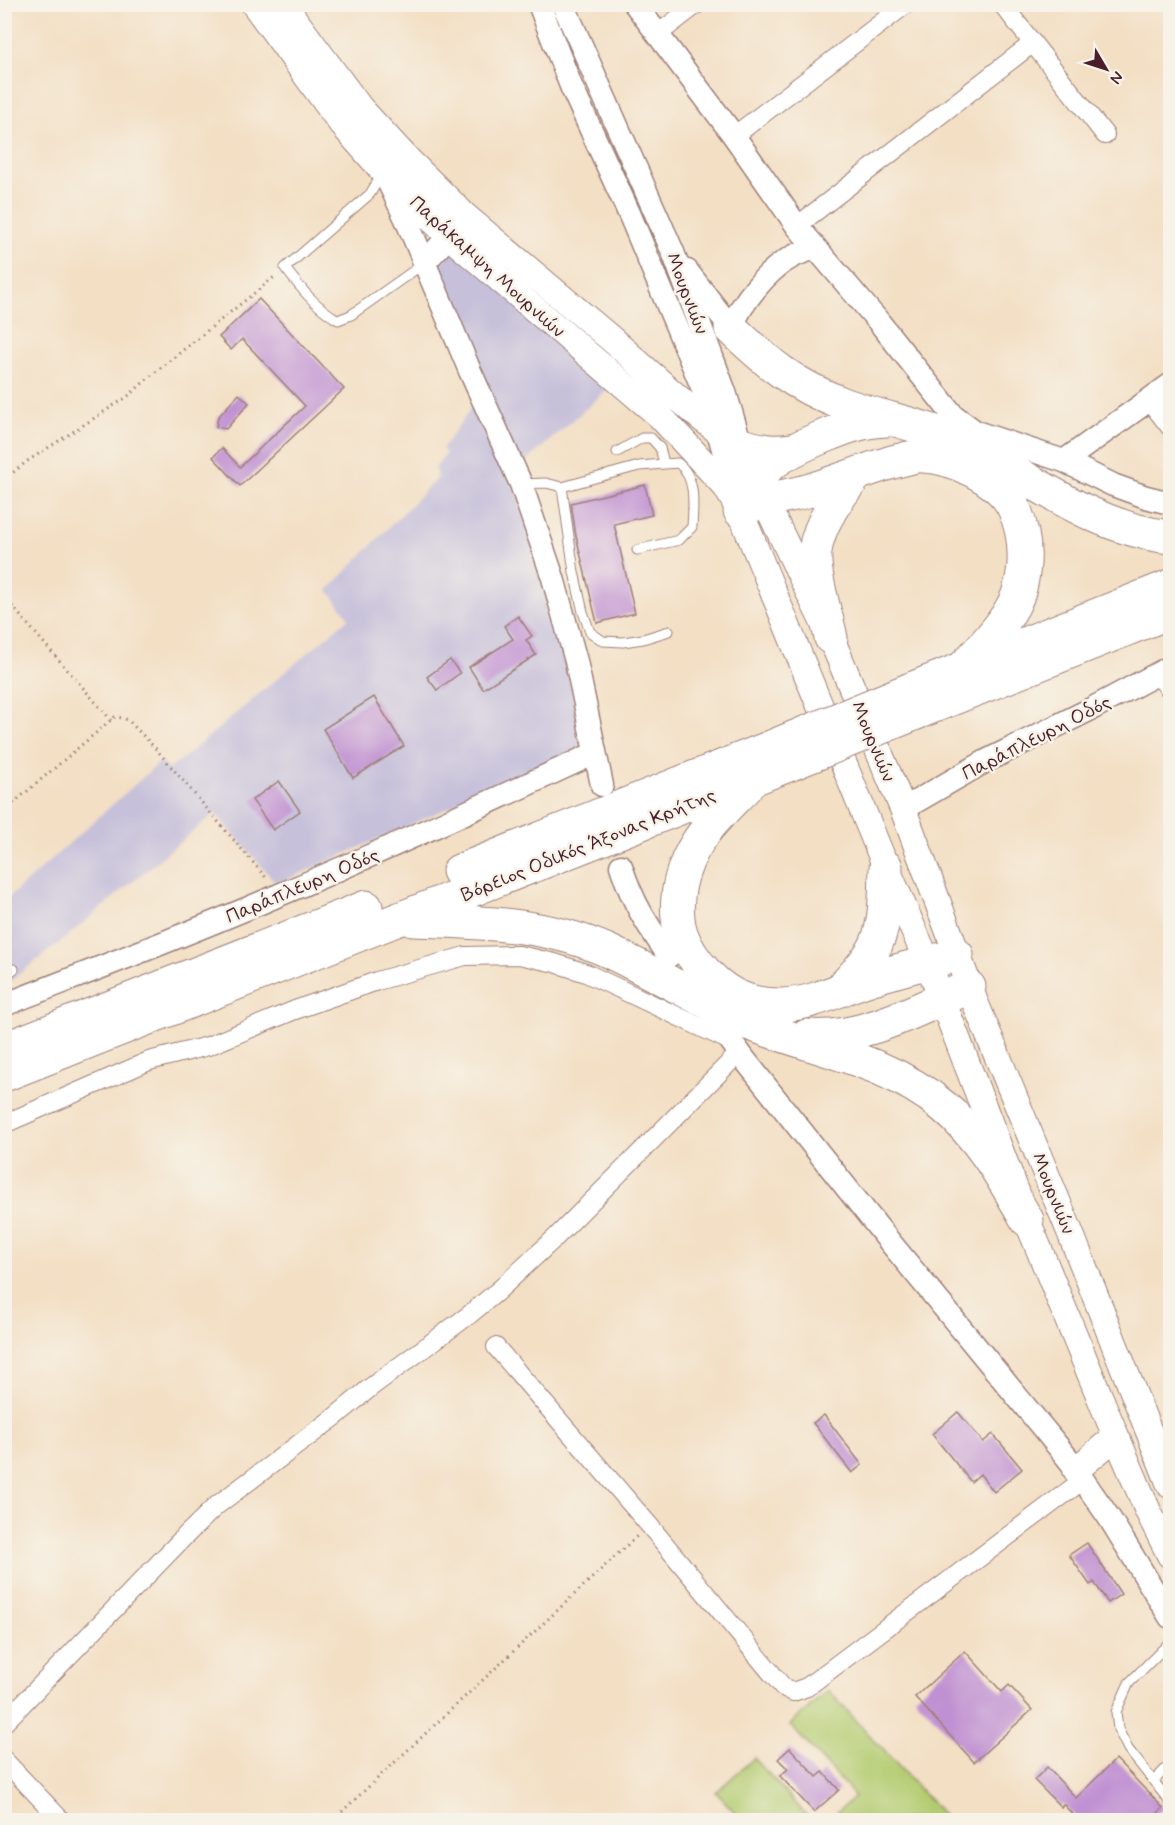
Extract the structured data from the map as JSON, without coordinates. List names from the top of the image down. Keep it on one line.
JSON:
{"streets":{"highway":["Βόρειος Οδικός Άξονας Κρήτης"],"main road":["Παράκαμψη Μουρνιών","Μουρνιών"],"street":["Παράπλευρη Οδός"]},"crossings":[["Παράκαμψη Μουρνιών","Μουρνιών"],["Μουρνιών","Παράπλευρη Οδός"]],"north":"bottom right"}
